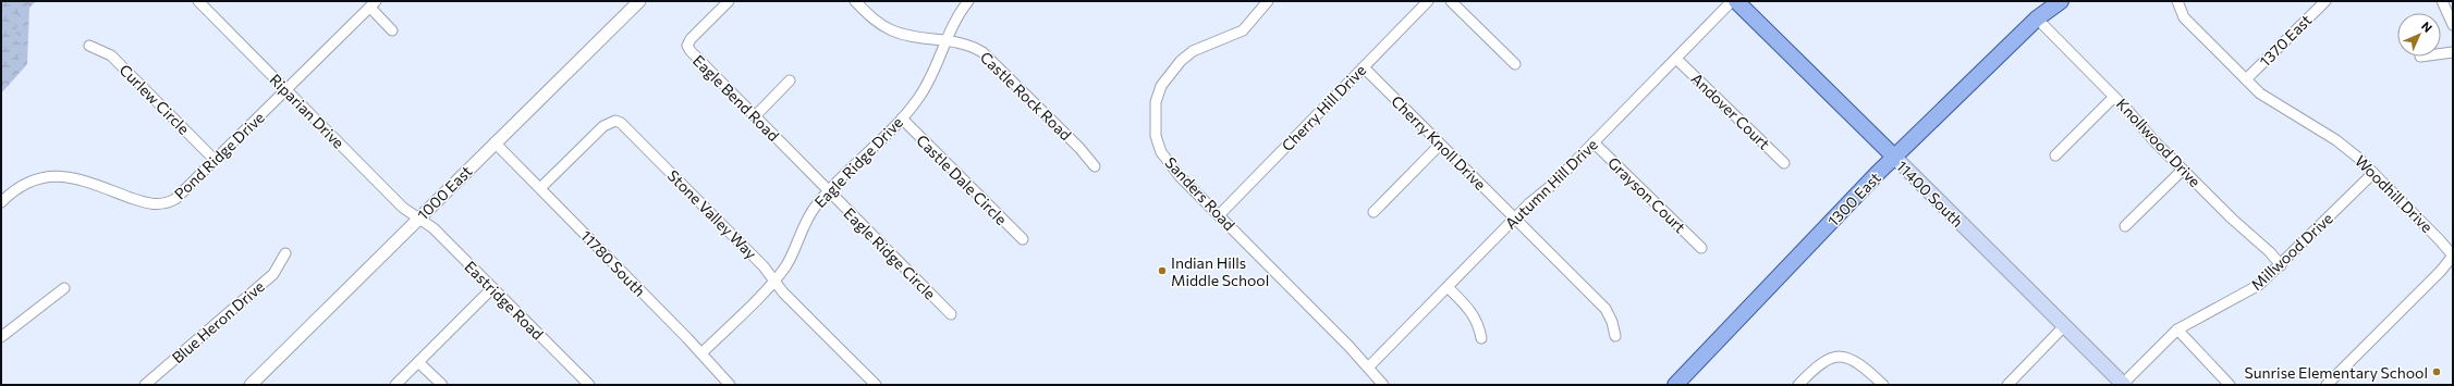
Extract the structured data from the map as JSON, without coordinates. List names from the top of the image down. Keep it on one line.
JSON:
{"streets":{"main road":["11400 South","1300 East"],"street":["1370 East","Castle Rock Road","Eagle Bend Road","Curlew Circle","Cherry Hill Drive","Riparian Drive","Andover Court","Cherry Knoll Drive","Knollwood Drive","Pond Ridge Drive","Eagle Ridge Drive","Castle Dale Circle","Autumn Hill Drive","1000 East","Sanders Road","Woodhill Drive","Grayson Court","Stone Valley Way","Millwood Drive","Eagle Ridge Circle","11780 South","Eastridge Road","Blue Heron Drive"]},"crossings":[["1370 East","Woodhill Drive"],["Castle Rock Road","Eagle Ridge Drive"],["Eagle Bend Road","Eagle Ridge Drive"],["Eagle Bend Road","Eagle Ridge Circle"],["Curlew Circle","Pond Ridge Drive"],["Cherry Hill Drive","Cherry Knoll Drive"],["Cherry Hill Drive","Sanders Road"],["Riparian Drive","Pond Ridge Drive"],["Riparian Drive","1000 East"],["Riparian Drive","Eastridge Road"],["Andover Court","Autumn Hill Drive"],["Cherry Knoll Drive","Autumn Hill Drive"],["Knollwood Drive","1300 East"],["Knollwood Drive","Millwood Drive"],["Eagle Ridge Drive","Castle Dale Circle"],["Eagle Ridge Drive","Stone Valley Way"],["Eagle Ridge Drive","Eagle Ridge Circle"],["Eagle Ridge Drive","11780 South"],["Autumn Hill Drive","Sanders Road"],["Autumn Hill Drive","Grayson Court"],["1000 East","11780 South"],["1000 East","Eastridge Road"],["11400 South","1300 East"],["11400 South","Millwood Drive"],["Woodhill Drive","Millwood Drive"],["Stone Valley Way","11780 South"]],"places":["Indian Hills Middle School","Sunrise Elementary School"],"north":"top right"}
